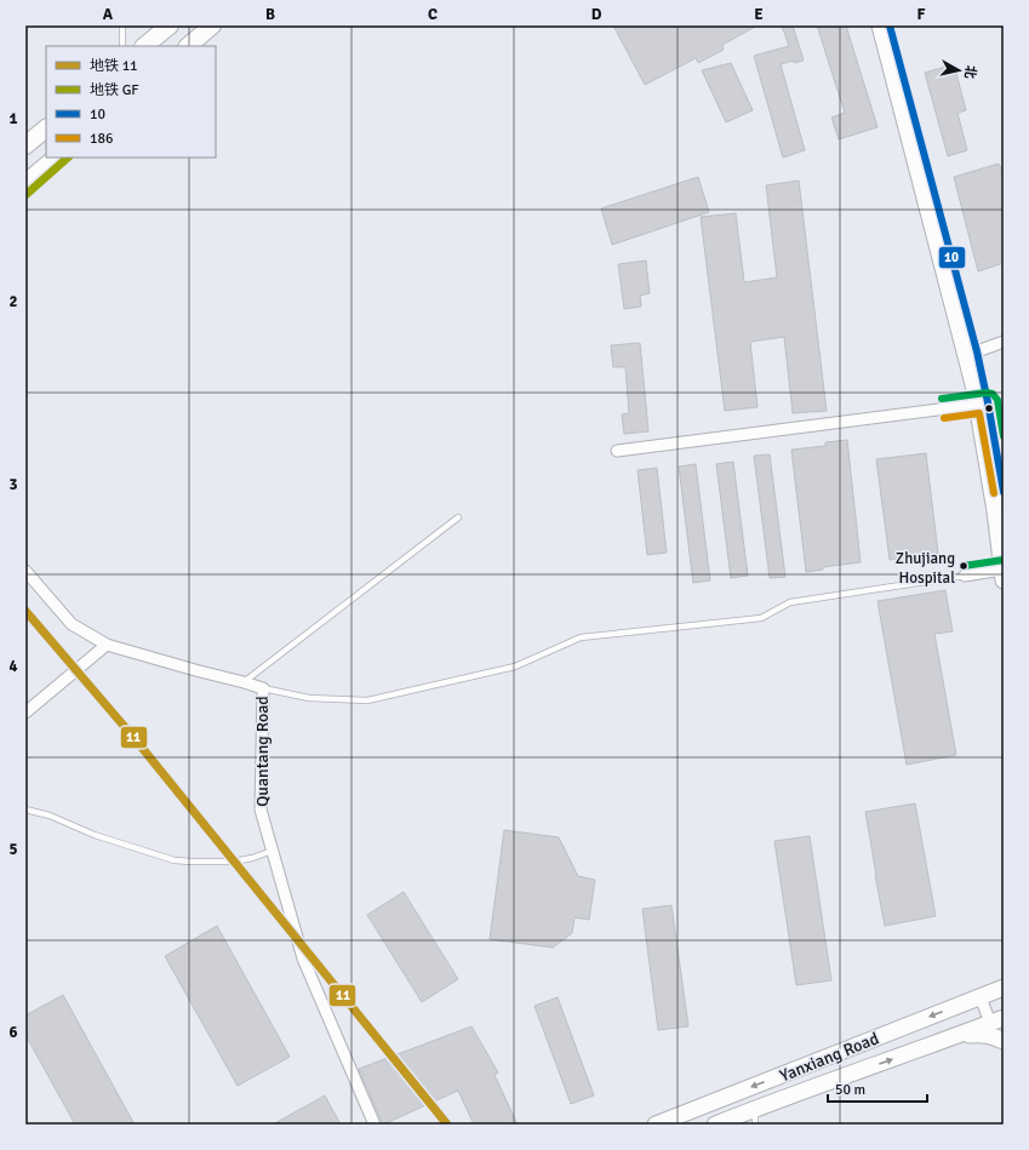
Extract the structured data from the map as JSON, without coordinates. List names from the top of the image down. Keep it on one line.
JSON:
{"streets":{"main road":["Yanxiang Road"],"street":["Quantang Road"]},"places":["Zhujiang Hospital"],"lines":["transit line 10","metro line GF","transit line 186","metro line 11"],"legend":["地铁 11","地铁 GF","10","186"],"scale_bar":"50 m","north":"right","grid":{"columns":["A","B","C","D","E","F"],"rows":["1","2","3","4","5","6"]}}
